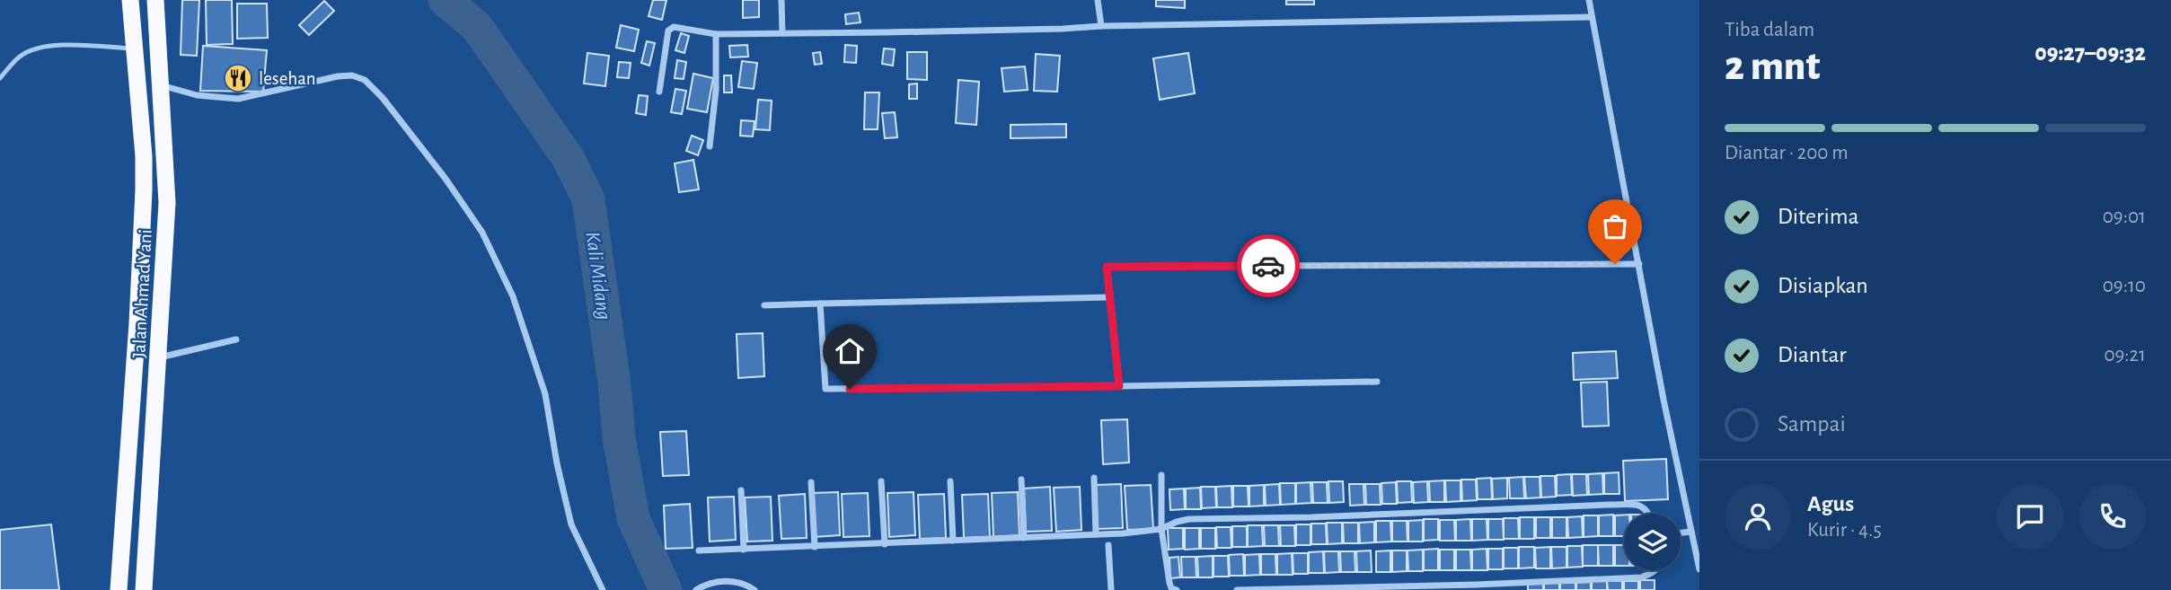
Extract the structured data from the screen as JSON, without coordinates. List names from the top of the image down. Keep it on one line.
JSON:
{"streets":{"highway":["Jalan Ahmad Yani"]},"water":["Kali Midang"],"places":{"restaurant":["lesehan"]},"page":{"heading":["2 mnt","Tiba dalam","09:27–09:32"],"panel":["Agus","Kurir · 4.5"],"bar":"Diantar · 200 m","list":[["Diterima","09:01"],["Disiapkan","09:10"],["Diantar","09:21"],"Sampai"]}}
